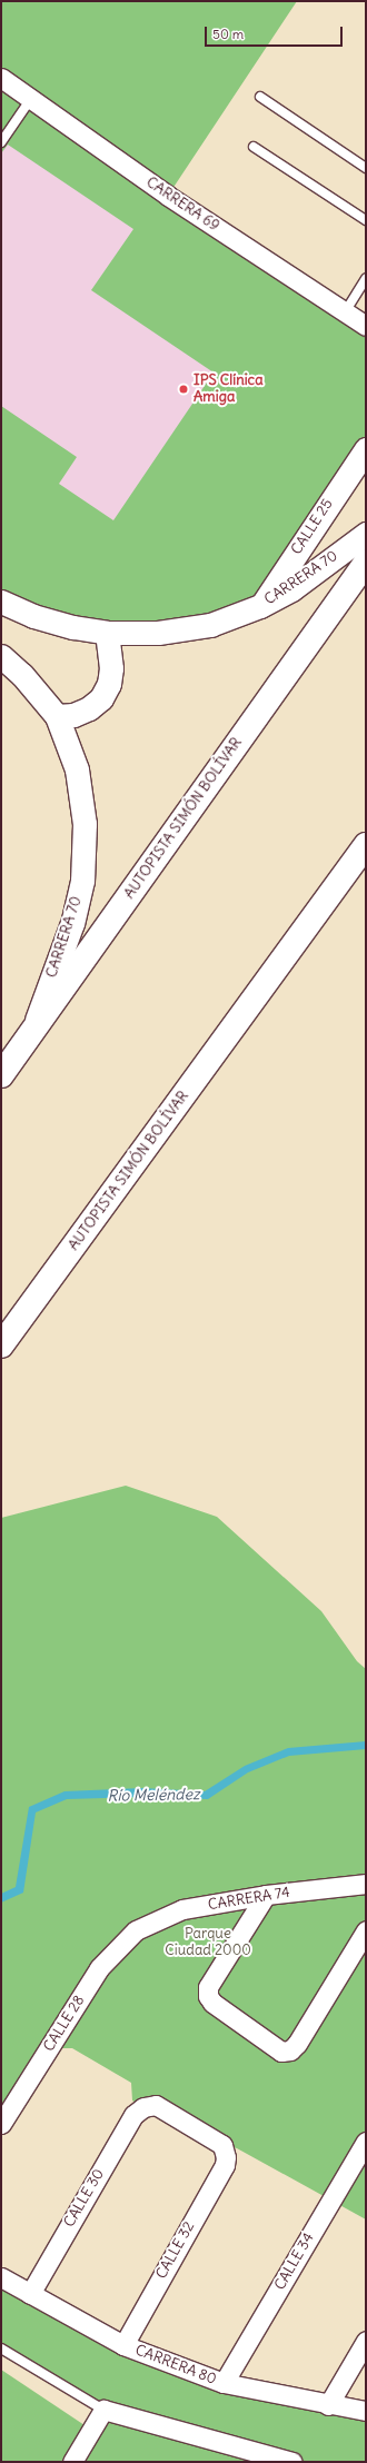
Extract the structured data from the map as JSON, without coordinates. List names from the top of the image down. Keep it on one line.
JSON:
{"streets":{"highway":["AUTOPISTA SIMÓN BOLÍVAR"],"street":["CARRERA 69","CALLE 25","CARRERA 70","CARRERA 74","CALLE 28","CALLE 30","CALLE 32","CALLE 34","CARRERA 80"]},"crossings":[["CALLE 25","CARRERA 70"],["CARRERA 70","AUTOPISTA SIMÓN BOLÍVAR"],["CARRERA 74","CALLE 28"],["CALLE 30","CALLE 32"],["CALLE 30","CARRERA 80"],["CALLE 32","CARRERA 80"],["CALLE 34","CARRERA 80"]],"water":["Río Meléndez"],"parks":["Parque Ciudad 2000"],"places":["IPS Clínica Amiga"],"scale_bar":"50 m"}
